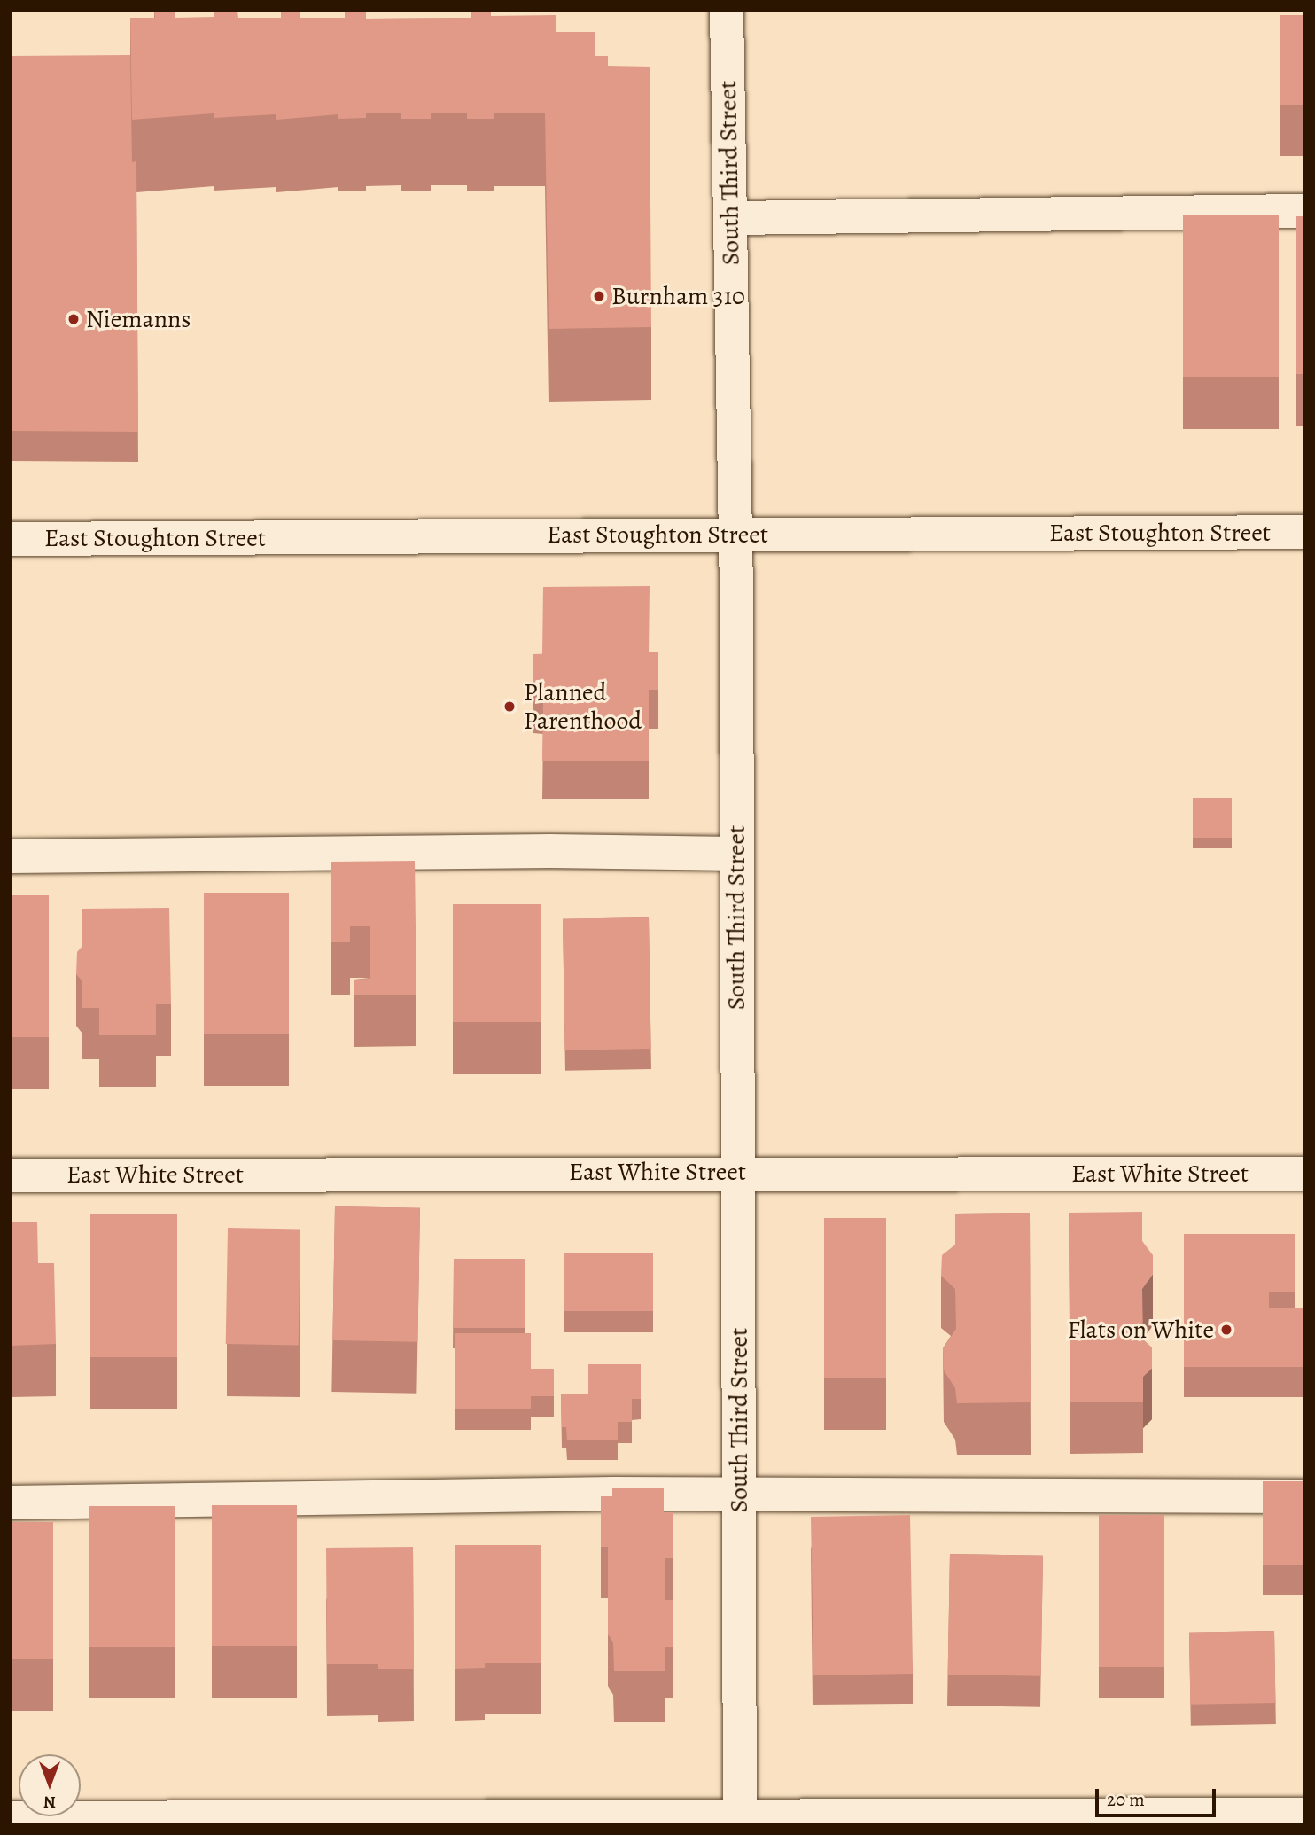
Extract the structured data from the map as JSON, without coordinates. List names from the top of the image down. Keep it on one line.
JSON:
{"streets":{"street":["South Third Street","East Stoughton Street","East White Street"]},"crossings":[["South Third Street","East Stoughton Street"],["South Third Street","East White Street"]],"places":["Burnham 310","Niemanns","Planned Parenthood","Flats on White"],"scale_bar":"20 m","north":"bottom"}
